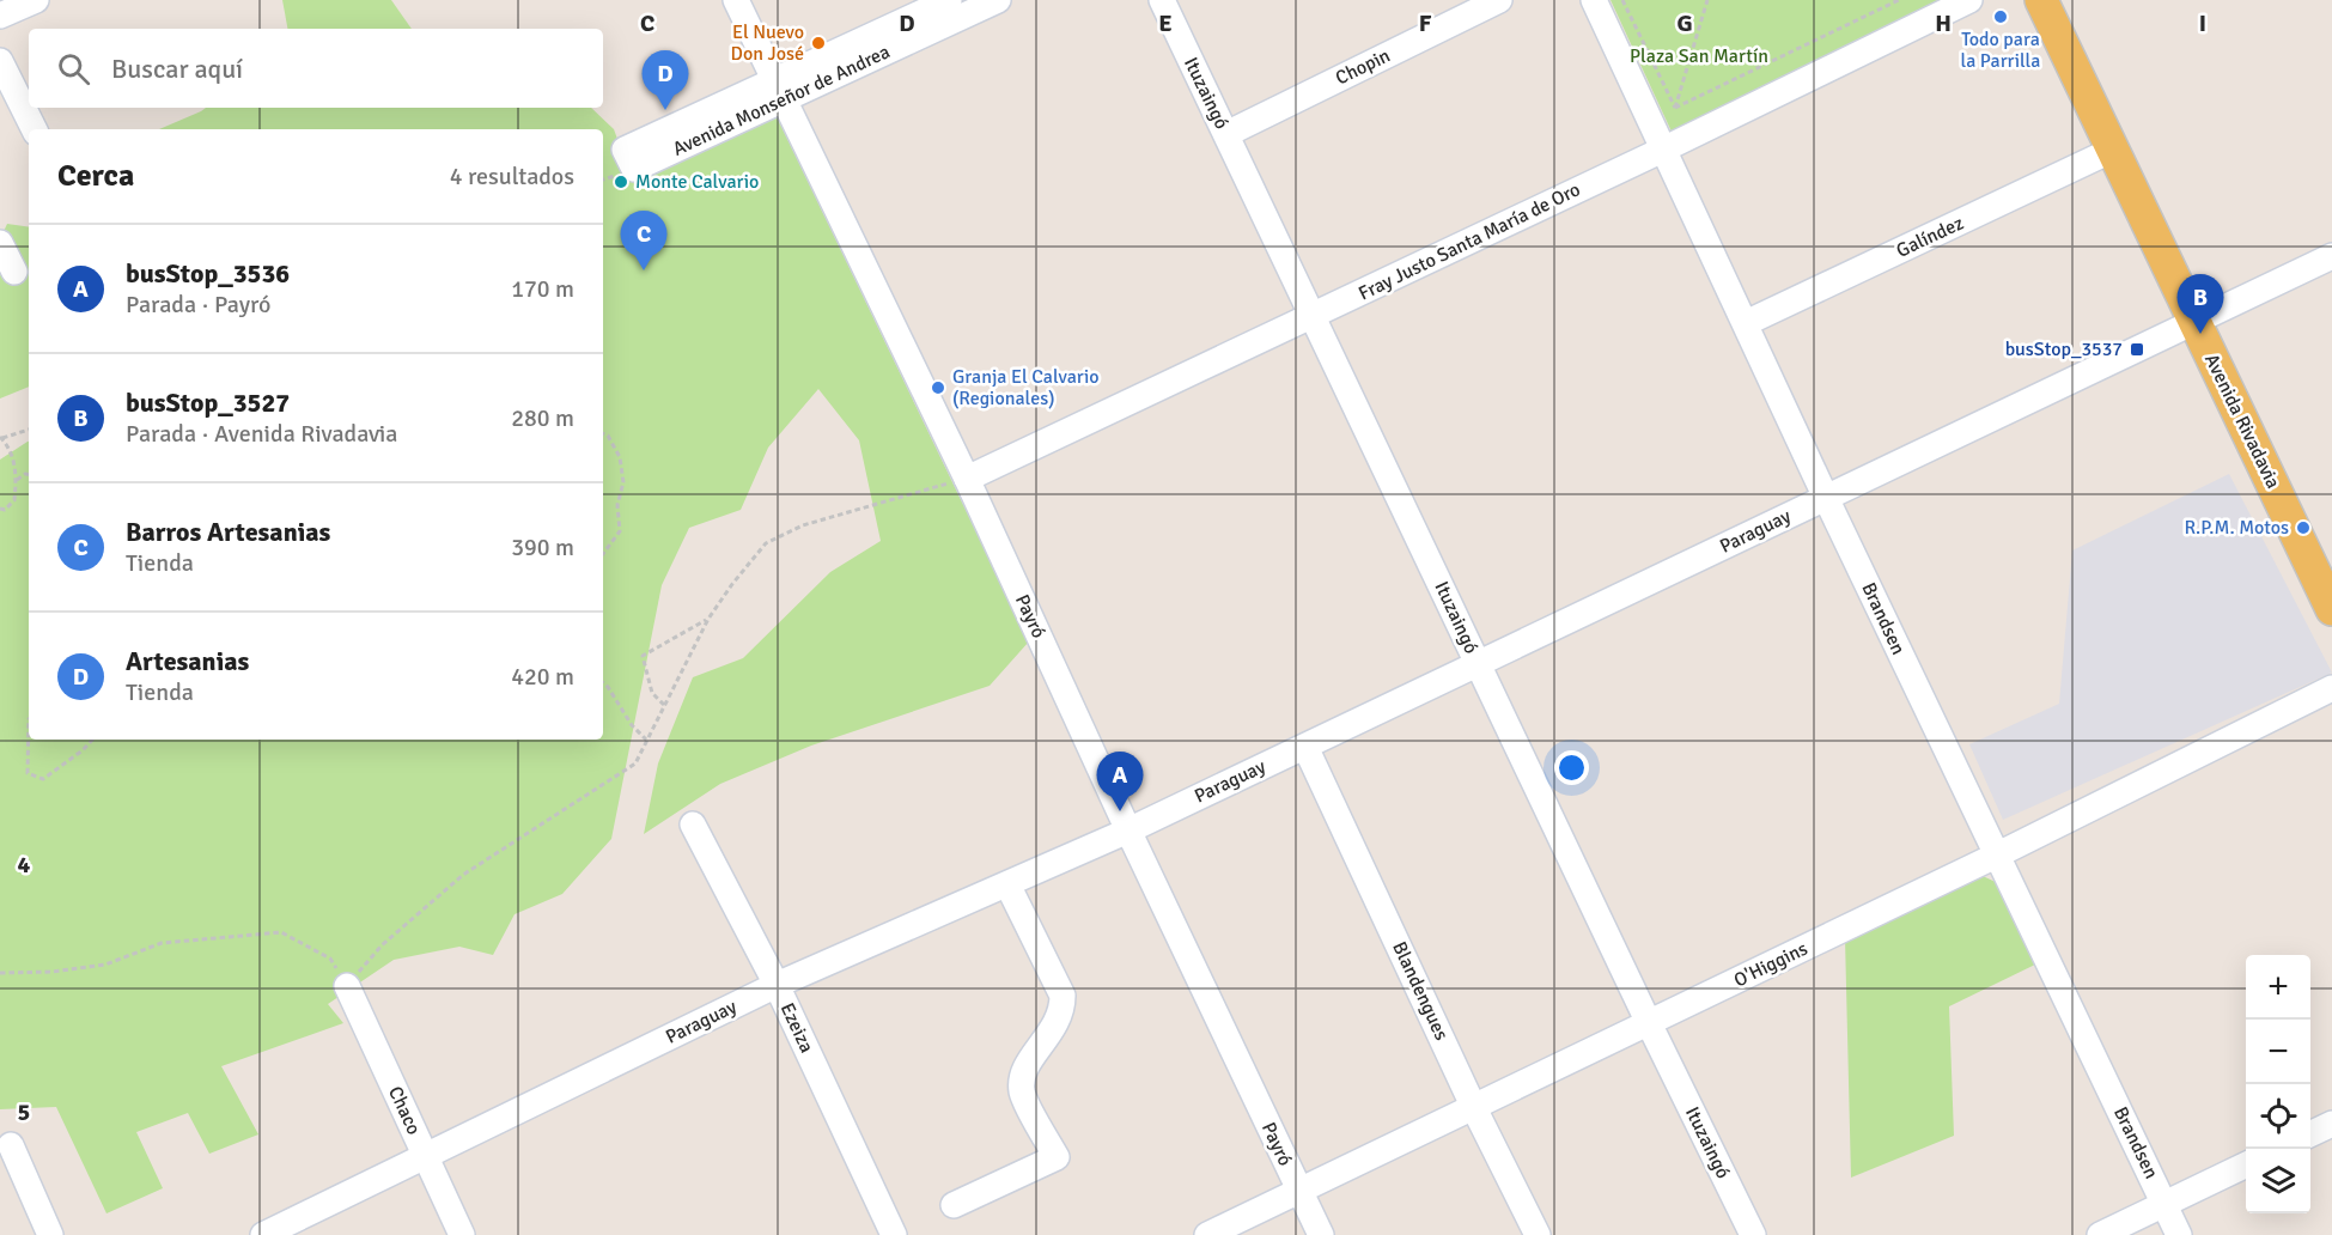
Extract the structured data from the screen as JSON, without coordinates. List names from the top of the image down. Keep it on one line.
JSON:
{"streets":{"main road":["Avenida Rivadavia"],"street":["Chopin","Ituzaingó","Avenida Monseñor de Andrea","Galíndez","Fray Justo Santa María de Oro","Paraguay","Payró","Brandsen","O'Higgins","Blandengues","Ezeiza","Chaco"]},"crossings":[["Chopin","Ituzaingó"],["Ituzaingó","Fray Justo Santa María de Oro"],["Ituzaingó","Paraguay"],["Ituzaingó","O'Higgins"],["Avenida Monseñor de Andrea","Payró"],["Galíndez","Avenida Rivadavia"],["Galíndez","Brandsen"],["Fray Justo Santa María de Oro","Payró"],["Fray Justo Santa María de Oro","Brandsen"],["Avenida Rivadavia","Paraguay"],["Paraguay","Payró"],["Paraguay","Brandsen"],["Paraguay","Blandengues"],["Paraguay","Ezeiza"],["Paraguay","Chaco"],["Payró","O'Higgins"],["Brandsen","O'Higgins"],["O'Higgins","Blandengues"]],"parks":["Plaza San Martín"],"places":{"other":["Todo para la Parrilla","El Nuevo Don José","Monte Calvario","Granja El Calvario (Regionales)","R.P.M. Motos"],"transit":["busStop_3537"]},"page":{"search":"Buscar aquí","pins":["D","C","B","A"],"heading":["Cerca","4 resultados"],"list":[{"mark":"A","name":"busStop_3536","note":"Parada · Payró","value":"170 m"},{"mark":"B","name":"busStop_3527","note":"Parada · Avenida Rivadavia","value":"280 m"},{"mark":"C","name":"Barros Artesanias","note":"Tienda","value":"390 m"},{"mark":"D","name":"Artesanias","note":"Tienda","value":"420 m"}],"map_buttons":["+","−"]},"grid":{"columns":["C","D","E","F","G","H","I"],"rows":["4","5"]}}
